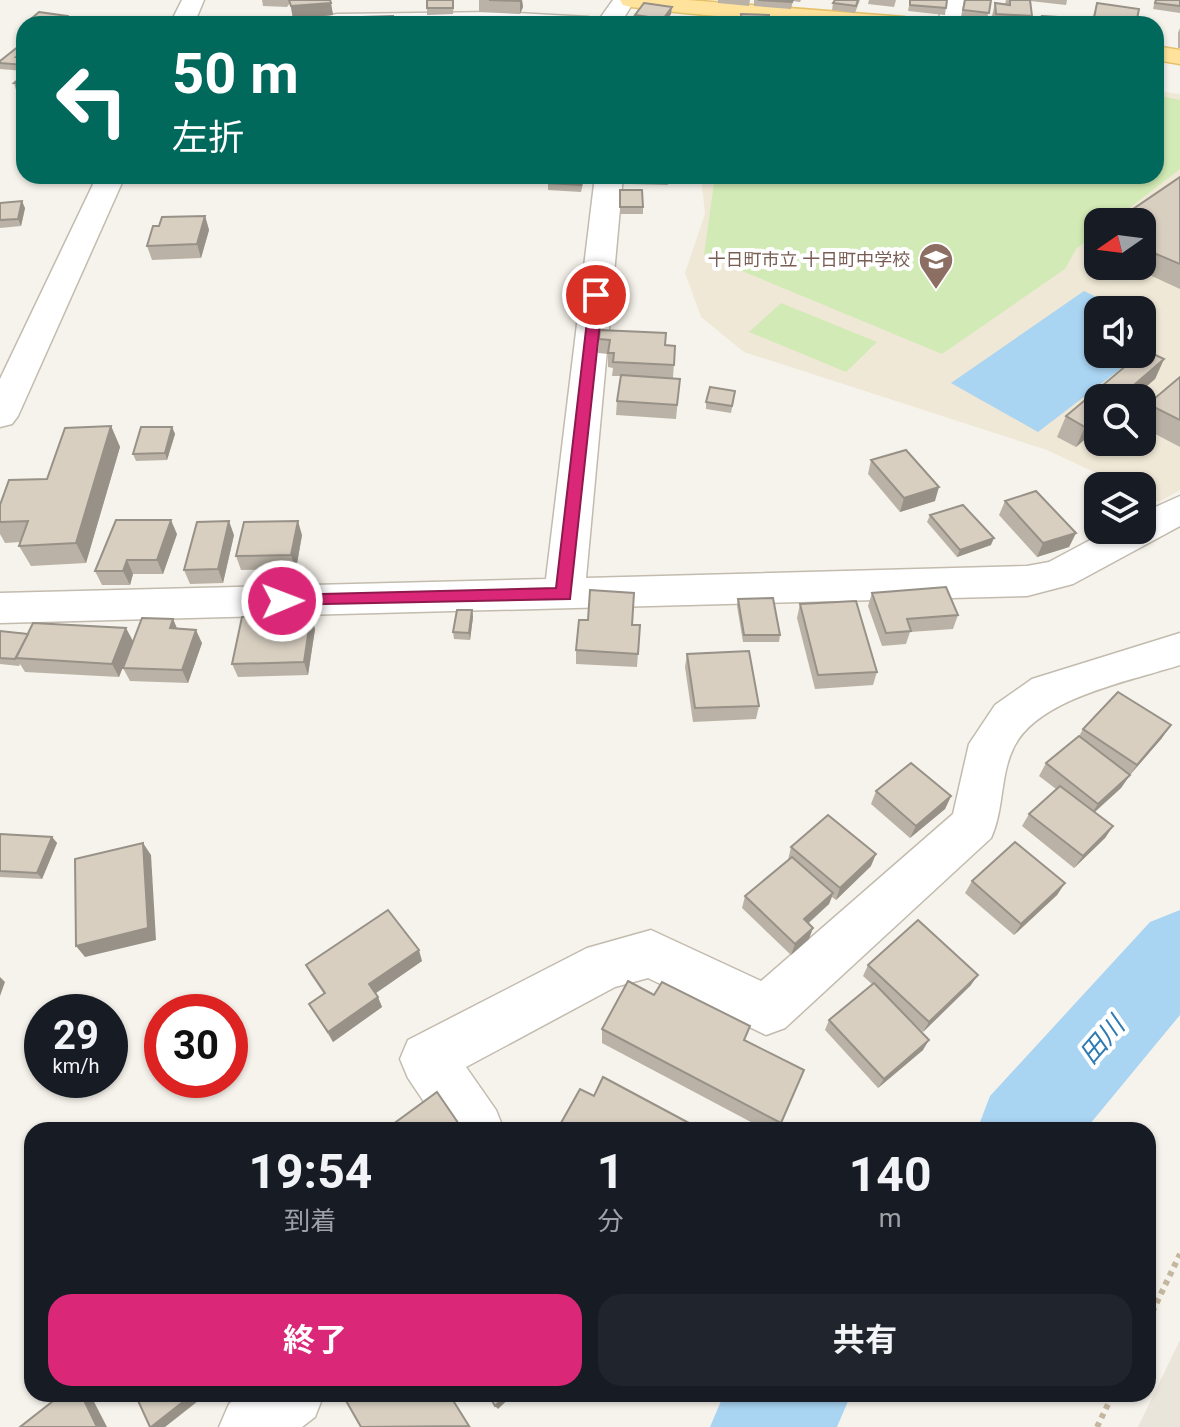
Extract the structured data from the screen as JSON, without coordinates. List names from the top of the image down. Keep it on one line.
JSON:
{"water":["田川"],"places":{"school or university":["十日町市立 十日町中学校"]},"north":"left","page":{"turn":["50 m","左折"],"speed":"29 km/h","limit":"30","eta":["19:54","到着","1","分","140","m"],"buttons":["終了","共有"]}}
